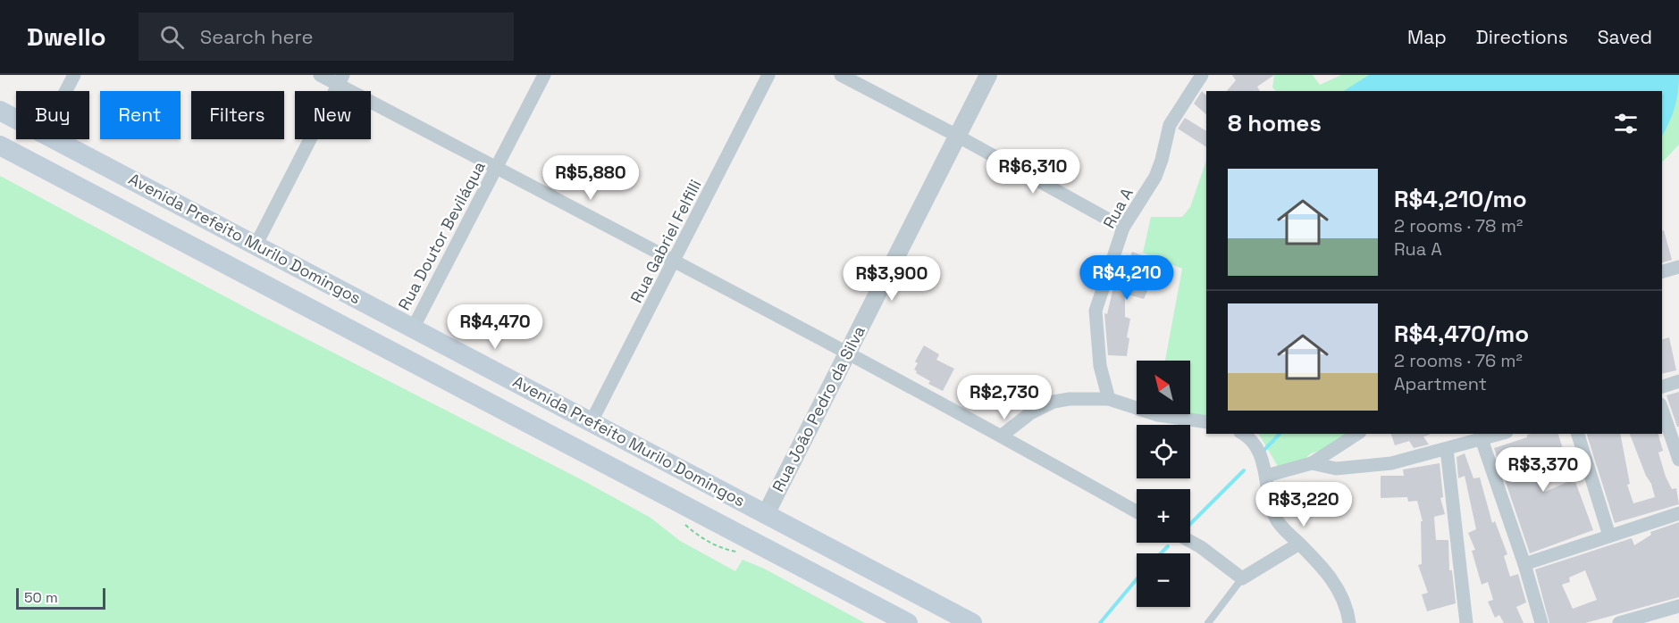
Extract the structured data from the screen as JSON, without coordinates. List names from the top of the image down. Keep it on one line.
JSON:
{"streets":{"main road":["Avenida Prefeito Murilo Domingos"],"street":["Rua A","Rua Doutor Beviláqua","Rua Gabriel Felfilli","Rua João Pedro da Silva"]},"crossings":[["Rua Doutor Beviláqua","Avenida Prefeito Murilo Domingos"],["Avenida Prefeito Murilo Domingos","Rua Gabriel Felfilli"],["Avenida Prefeito Murilo Domingos","Rua João Pedro da Silva"]],"scale_bar":"50 m","north":"top left","page":{"header":"Dwello","search":"Search here","nav":["Map","Directions","Saved"],"chip":["Buy","Rent","Filters","New"],"heading":"8 homes","price":["R$6,310","R$5,880","R$4,210","R$3,900","R$4,470","R$2,730","R$3,370","R$3,220"],"list":[{"name":"R$4,210/mo","note":"2 rooms · 78 m² · Rua A"},{"name":"R$4,470/mo","note":"2 rooms · 76 m² · Apartment"}],"map_buttons":["+","−"],"scale":"50 m"}}
